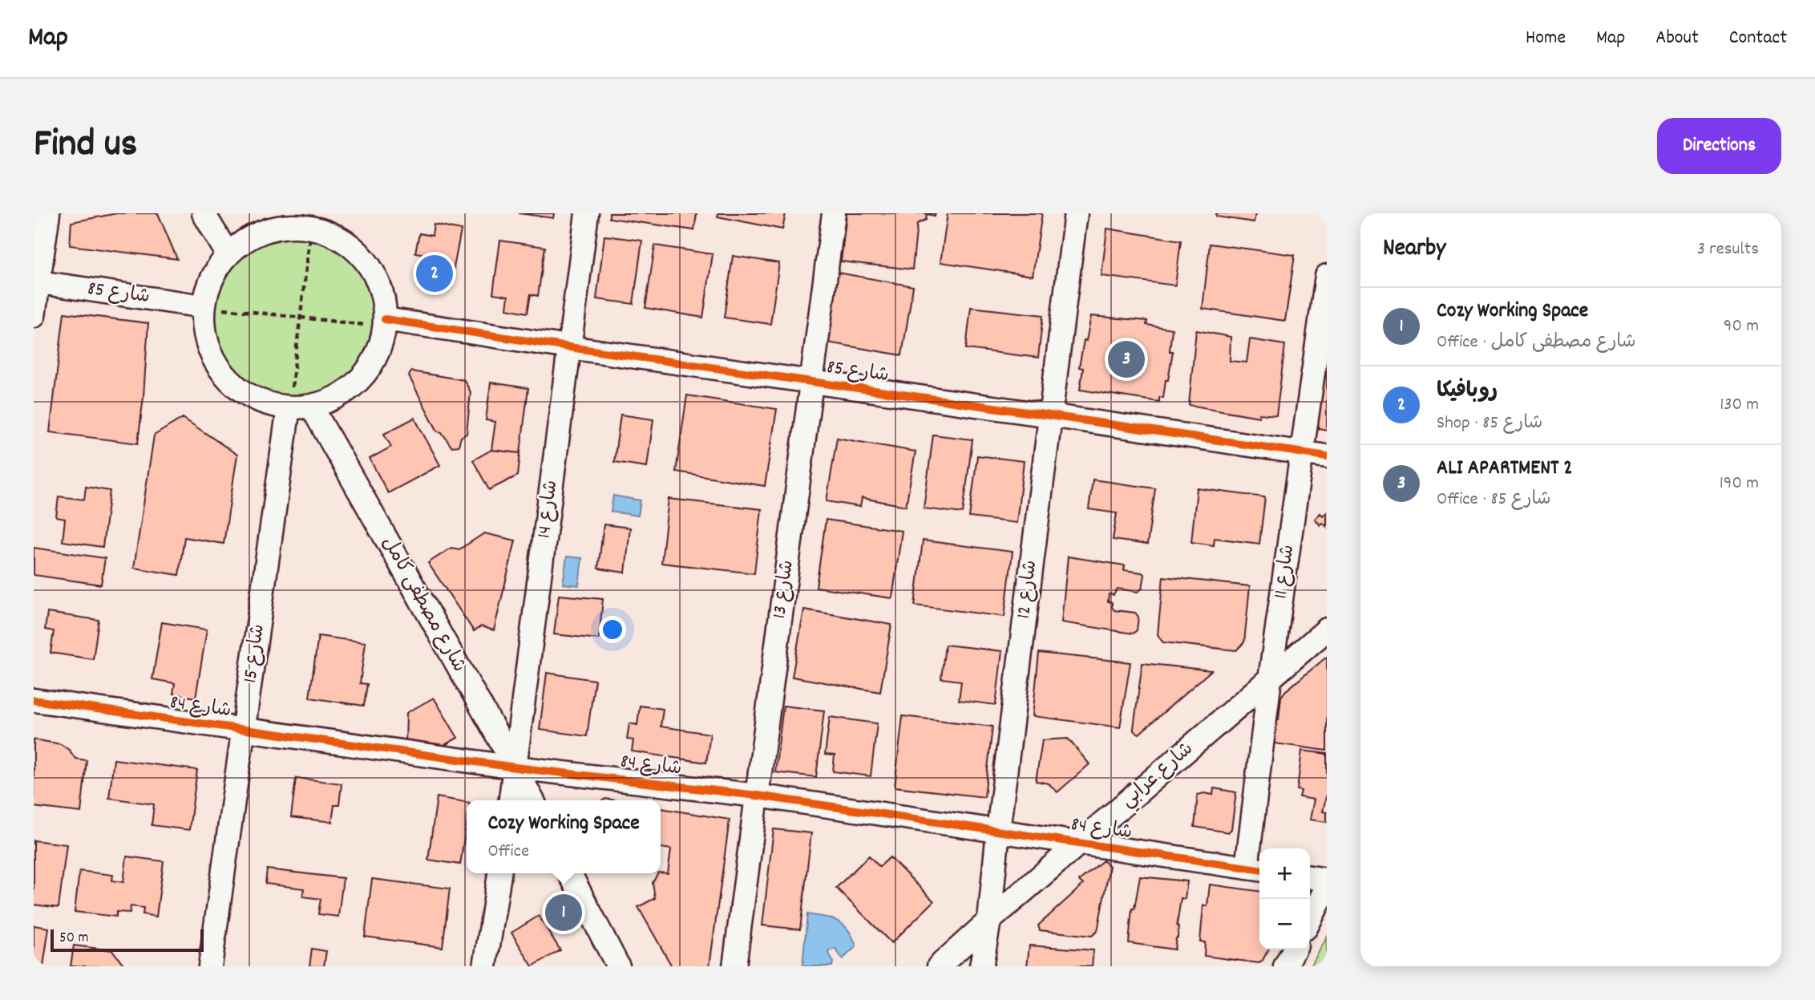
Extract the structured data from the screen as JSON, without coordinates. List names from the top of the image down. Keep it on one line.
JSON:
{"streets":{"street":["شارع 85","شارع 14","شارع 11","شارع 13","شارع 12","شارع مصطفى كامل","شارع 15","شارع 84","شارع عرابي"]},"crossings":[["شارع 85","شارع 14"],["شارع 85","شارع 11"],["شارع 85","شارع 13"],["شارع 85","شارع 12"],["شارع 14","شارع مصطفى كامل"],["شارع 14","شارع 84"],["شارع 11","شارع 84"],["شارع 11","شارع عرابي"],["شارع 13","شارع 84"],["شارع 12","شارع 84"],["شارع 12","شارع عرابي"],["شارع مصطفى كامل","شارع 15"],["شارع مصطفى كامل","شارع 84"],["شارع 15","شارع 84"],["شارع 84","شارع عرابي"]],"scale_bar":"50 m","page":{"header":"Map","nav":["Home","Map","About","Contact"],"title":"Find us","buttons":"Directions","heading":["Nearby","3 results"],"pins":["2","3","1"],"list":[{"mark":"1","name":"Cozy Working Space","note":"Office · شارع مصطفى كامل","value":"90 m"},{"mark":"2","name":"روبافيكا","note":"Shop · شارع 85","value":"130 m"},{"mark":"3","name":"ALI APARTMENT 2","note":"Office · شارع 85","value":"190 m"}],"popup":["Cozy Working Space","Office"],"map_buttons":["+","−"],"scale":"50 m"}}
